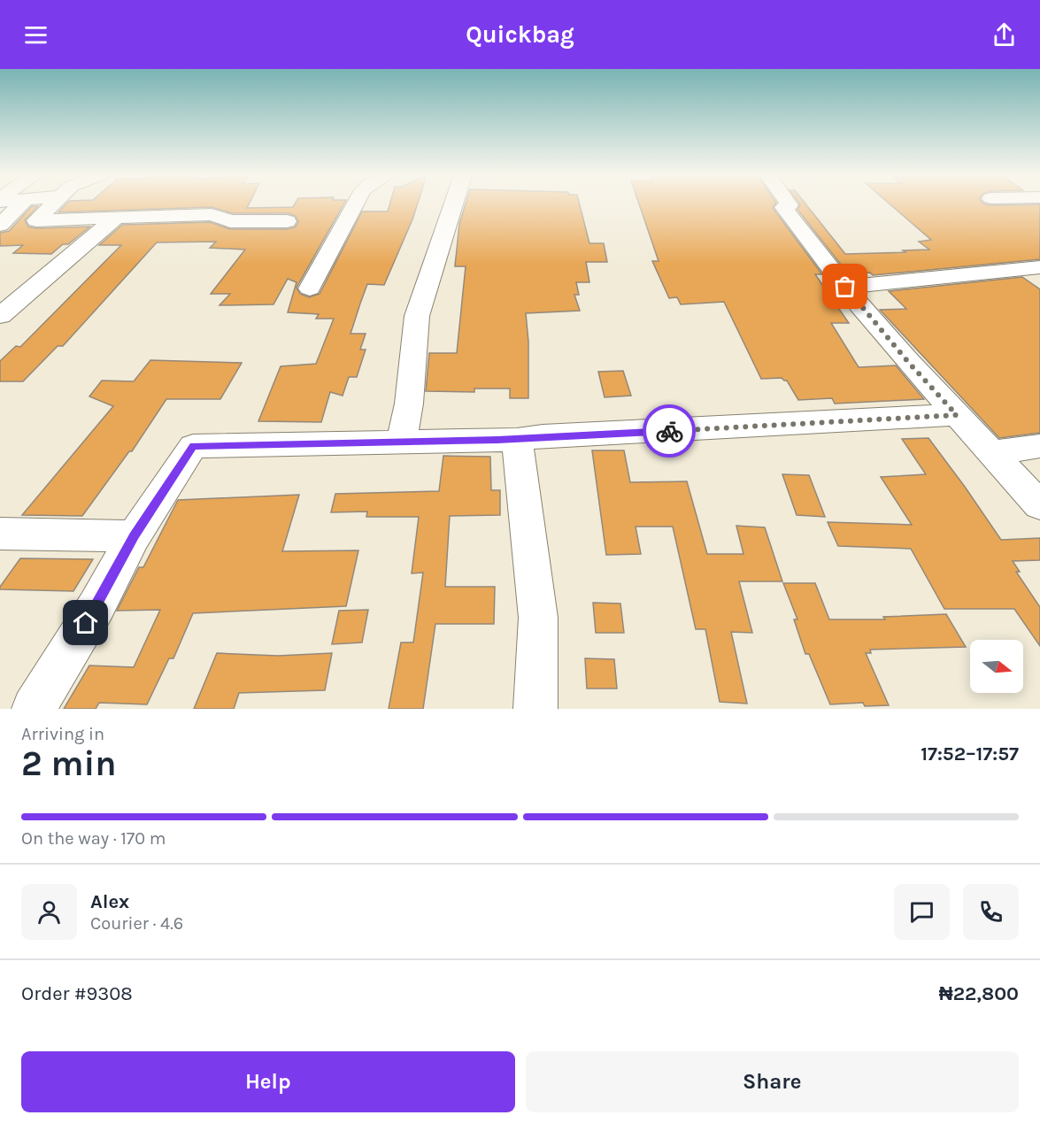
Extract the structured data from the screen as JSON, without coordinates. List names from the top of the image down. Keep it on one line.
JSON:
{"north":"right","page":{"header":"Quickbag","heading":["2 min","Arriving in","17:52–17:57"],"panel":["Alex","Courier · 4.6","Order #9308","₦22,800"],"bar":"On the way · 170 m","buttons":["Help","Share"]}}
